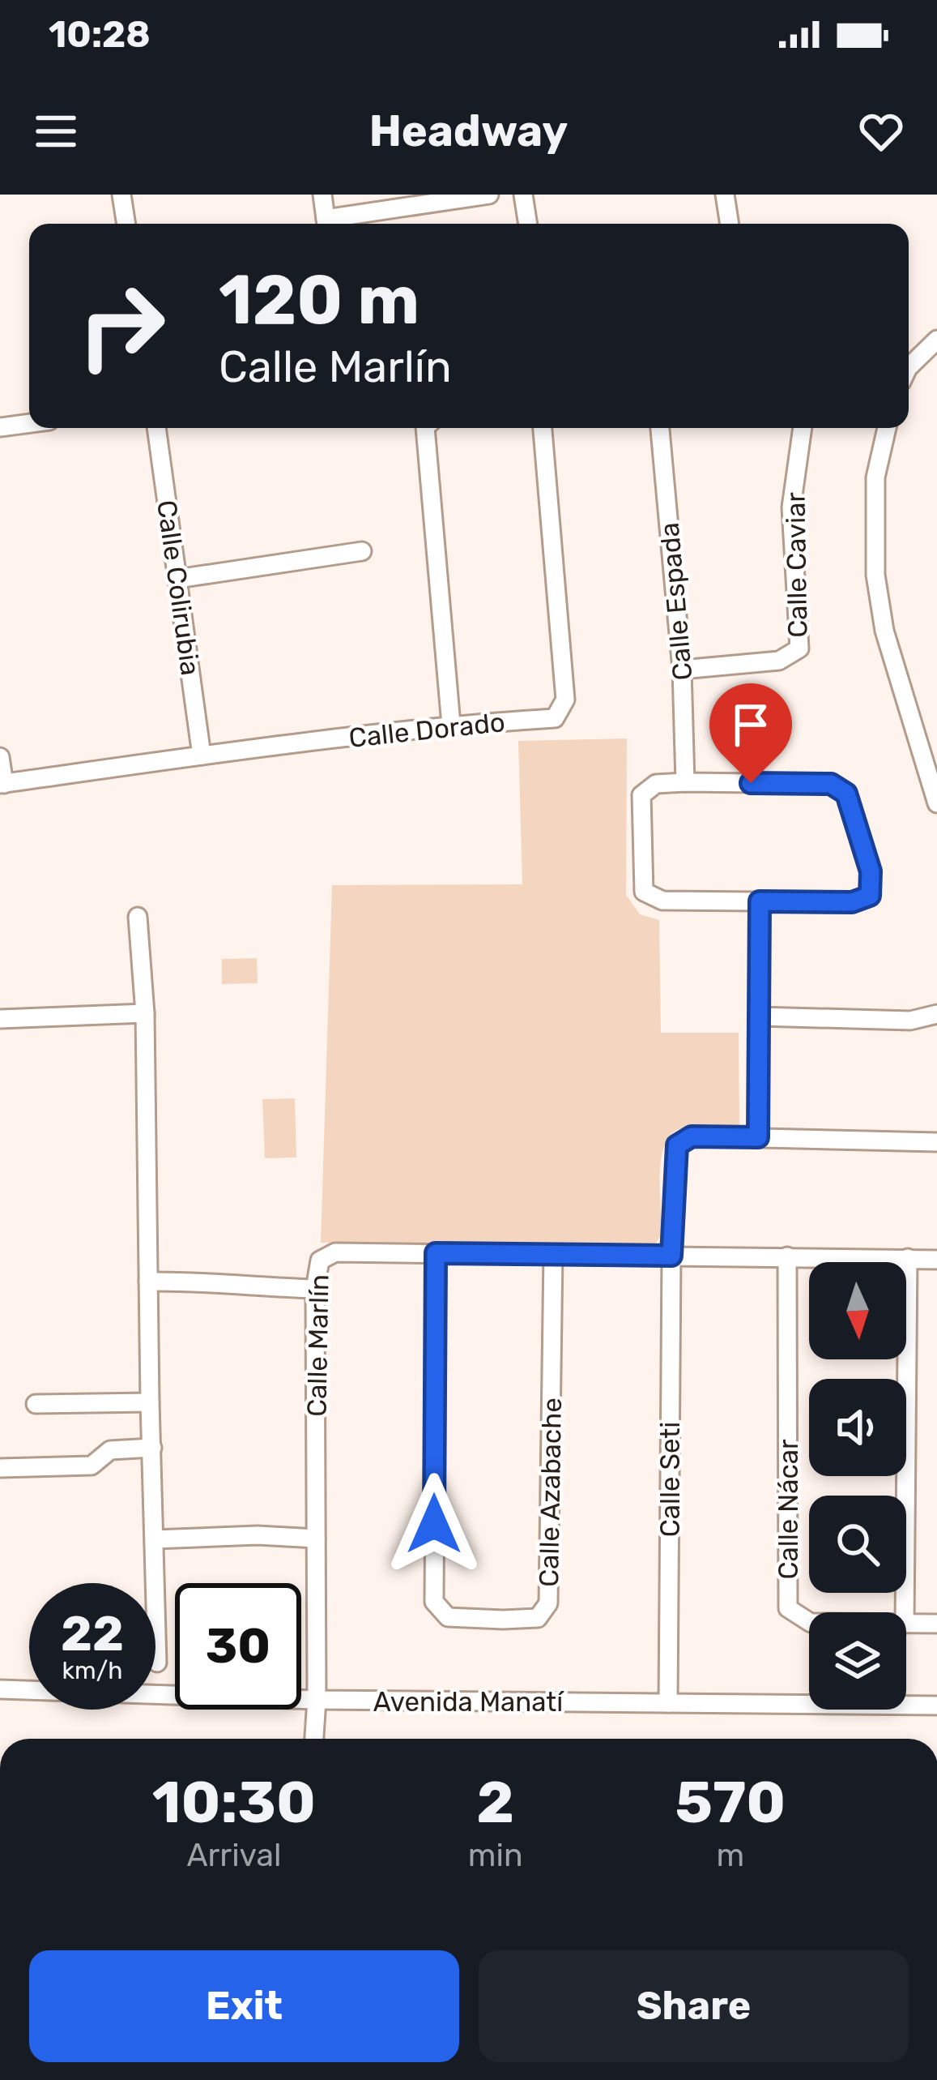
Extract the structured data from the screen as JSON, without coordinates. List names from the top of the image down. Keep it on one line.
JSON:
{"streets":{"street":["Calle Caviar","Calle Colirubia","Calle Espada","Calle Dorado","Calle Marlín","Calle Seti","Calle Azabache","Calle Nácar","Avenida Manatí"]},"crossings":[["Calle Caviar","Calle Espada"],["Calle Colirubia","Calle Dorado"],["Calle Marlín","Calle Seti"],["Calle Marlín","Calle Azabache"],["Calle Marlín","Calle Nácar"],["Calle Marlín","Avenida Manatí"],["Calle Seti","Avenida Manatí"]],"north":"bottom","page":{"status":"10:28","header":"Headway","turn":["120 m","Calle Marlín"],"speed":"22 km/h","limit":"30","eta":["10:30","Arrival","2","min","570","m"],"buttons":["Exit","Share"]}}
